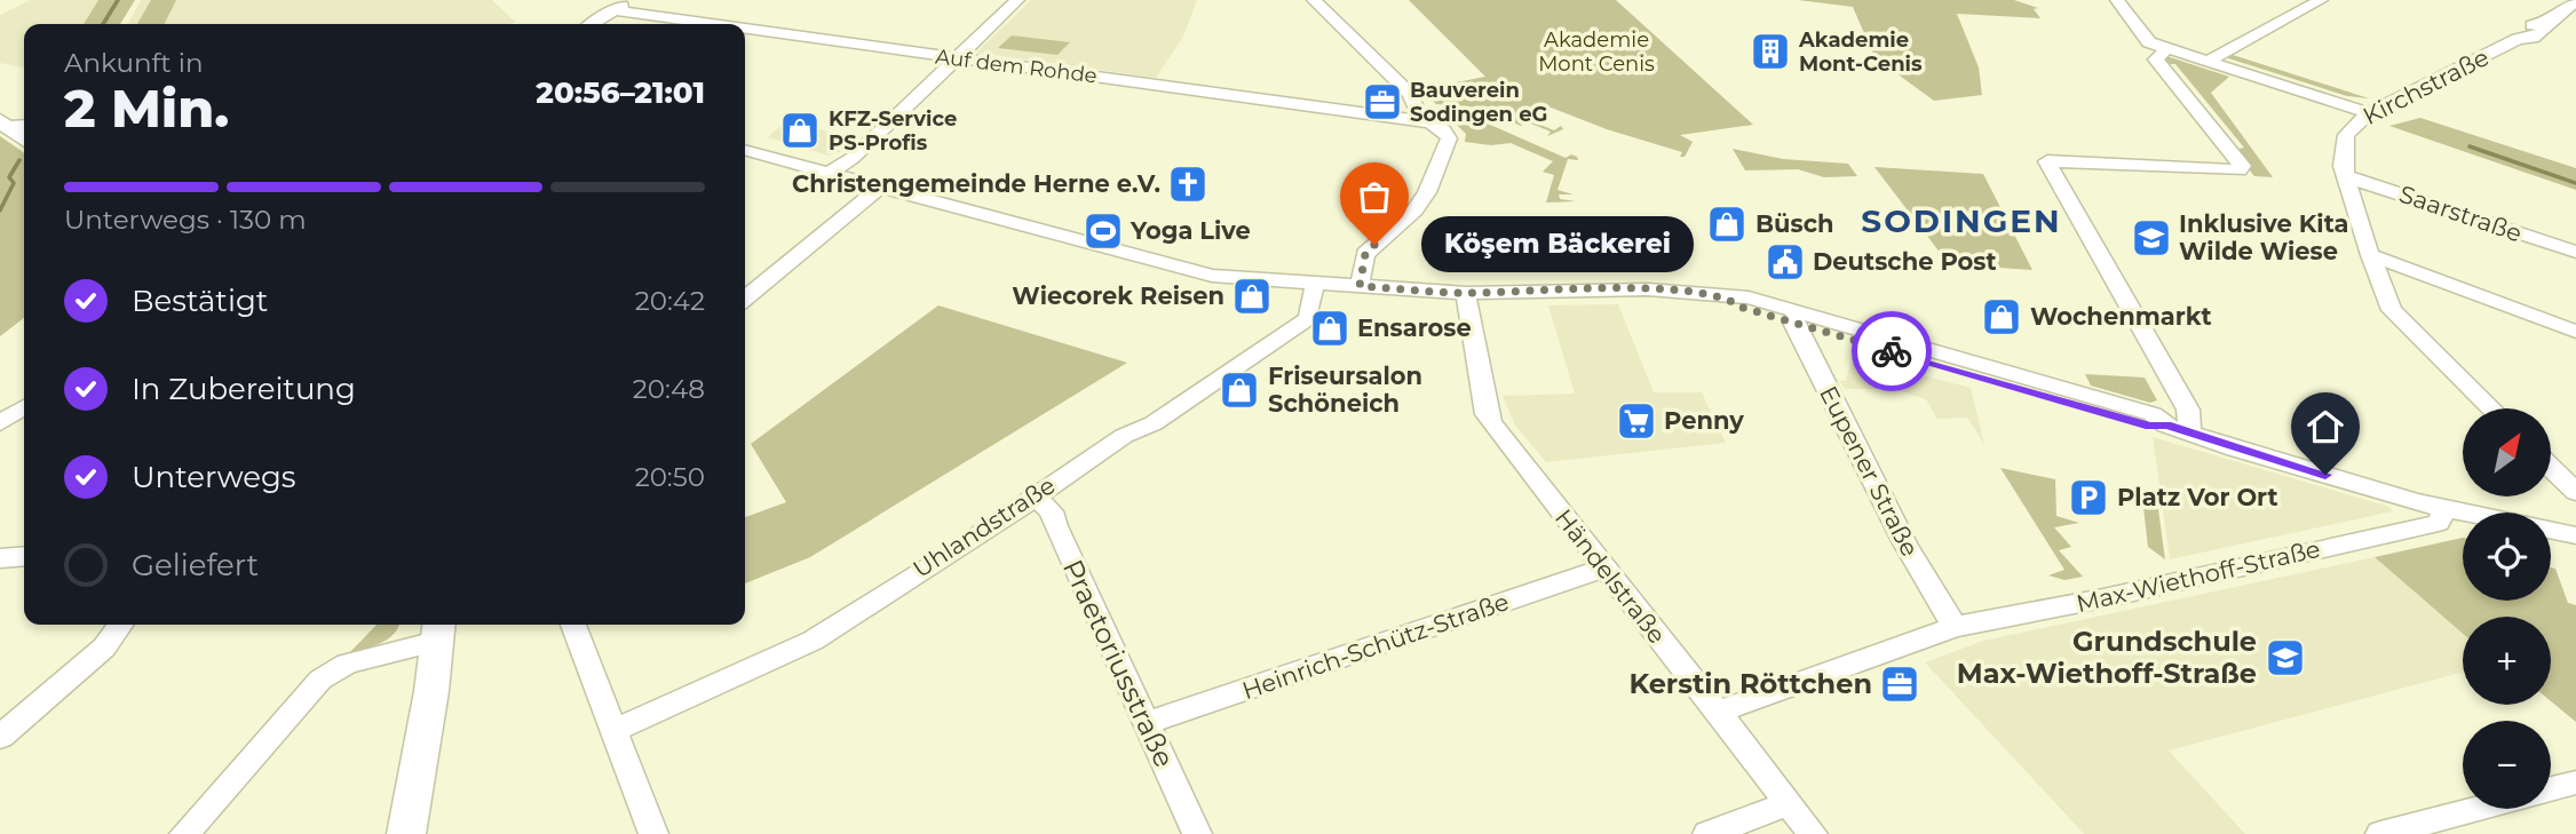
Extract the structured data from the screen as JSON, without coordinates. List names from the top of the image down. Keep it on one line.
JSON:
{"streets":{"street":["Auf dem Rohde","Kirchstraße","Saarstraße","Eupener Straße","Uhlandstraße","Händelstraße","Max-Wiethoff-Straße","Heinrich-Schütz-Straße","Praetoriusstraße"]},"crossings":[["Kirchstraße","Saarstraße"],["Eupener Straße","Max-Wiethoff-Straße"],["Uhlandstraße","Praetoriusstraße"],["Händelstraße","Max-Wiethoff-Straße"],["Händelstraße","Heinrich-Schütz-Straße"],["Heinrich-Schütz-Straße","Praetoriusstraße"]],"districts":["SODINGEN"],"parks":["Akademie Mont Cenis"],"places":{"building":["Akademie Mont-Cenis"],"office":["Bauverein Sodingen eG","Kerstin Röttchen"],"shop":["KFZ-Service PS-Profis","Büsch","Wiecorek Reisen","Wochenmarkt","Ensarose","Friseursalon Schöneich"],"church":["Christengemeinde Herne e.V."],"sports":["Yoga Live"],"school or university":["Inklusive Kita Wilde Wiese","Grundschule Max-Wiethoff-Straße"],"other":["Köşem Bäckerei"],"public building":["Deutsche Post"],"supermarket":["Penny"],"parking":["Platz Vor Ort"]},"north":"top right","page":{"heading":["2 Min.","Ankunft in","20:56–21:01"],"bar":"Unterwegs · 130 m","bubble":"Köşem Bäckerei","list":[["Bestätigt","20:42"],["In Zubereitung","20:48"],["Unterwegs","20:50"],"Geliefert"],"map_buttons":["+","−"]}}
